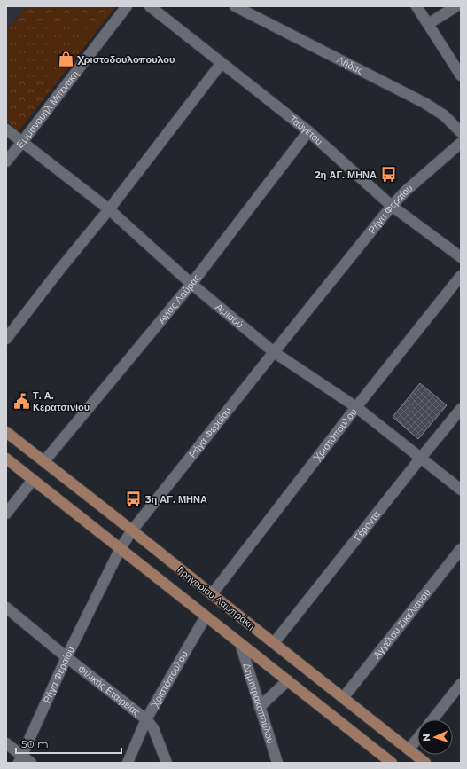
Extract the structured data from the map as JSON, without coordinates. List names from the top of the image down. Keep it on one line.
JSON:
{"streets":{"main road":["Γρηγορίου Λαμπράκη"],"street":["Λήδας","Εμμανουήλ Μπενάκη","Ταϋγέτου","Ρήγα Φεραίου","Αγίας Λαύρας","Αμισού","Χριστόπουλου","Γέροντα","Άγγελου Σικελιανού","Φιλικής Εταιρείας","Δημητρακοπούλου"]},"crossings":[["Εμμανουήλ Μπενάκη","Αμισού"],["Ταϋγέτου","Ρήγα Φεραίου"],["Ταϋγέτου","Αγίας Λαύρας"],["Ρήγα Φεραίου","Αμισού"],["Ρήγα Φεραίου","Γρηγορίου Λαμπράκη"],["Ρήγα Φεραίου","Φιλικής Εταιρείας"],["Αγίας Λαύρας","Αμισού"],["Αγίας Λαύρας","Γρηγορίου Λαμπράκη"],["Αμισού","Χριστόπουλου"],["Αμισού","Γέροντα"],["Χριστόπουλου","Γρηγορίου Λαμπράκη"],["Χριστόπουλου","Φιλικής Εταιρείας"],["Γέροντα","Γρηγορίου Λαμπράκη"],["Γρηγορίου Λαμπράκη","Άγγελου Σικελιανού"],["Γρηγορίου Λαμπράκη","Δημητρακοπούλου"]],"places":{"shop":["Χριστοδουλοπουλου"],"bus stop":["2η ΑΓ. ΜΗΝΑ","3η ΑΓ. ΜΗΝΑ"],"public building":["Τ. Α. Κερατσινίου"]},"scale_bar":"50 m","north":"left"}
